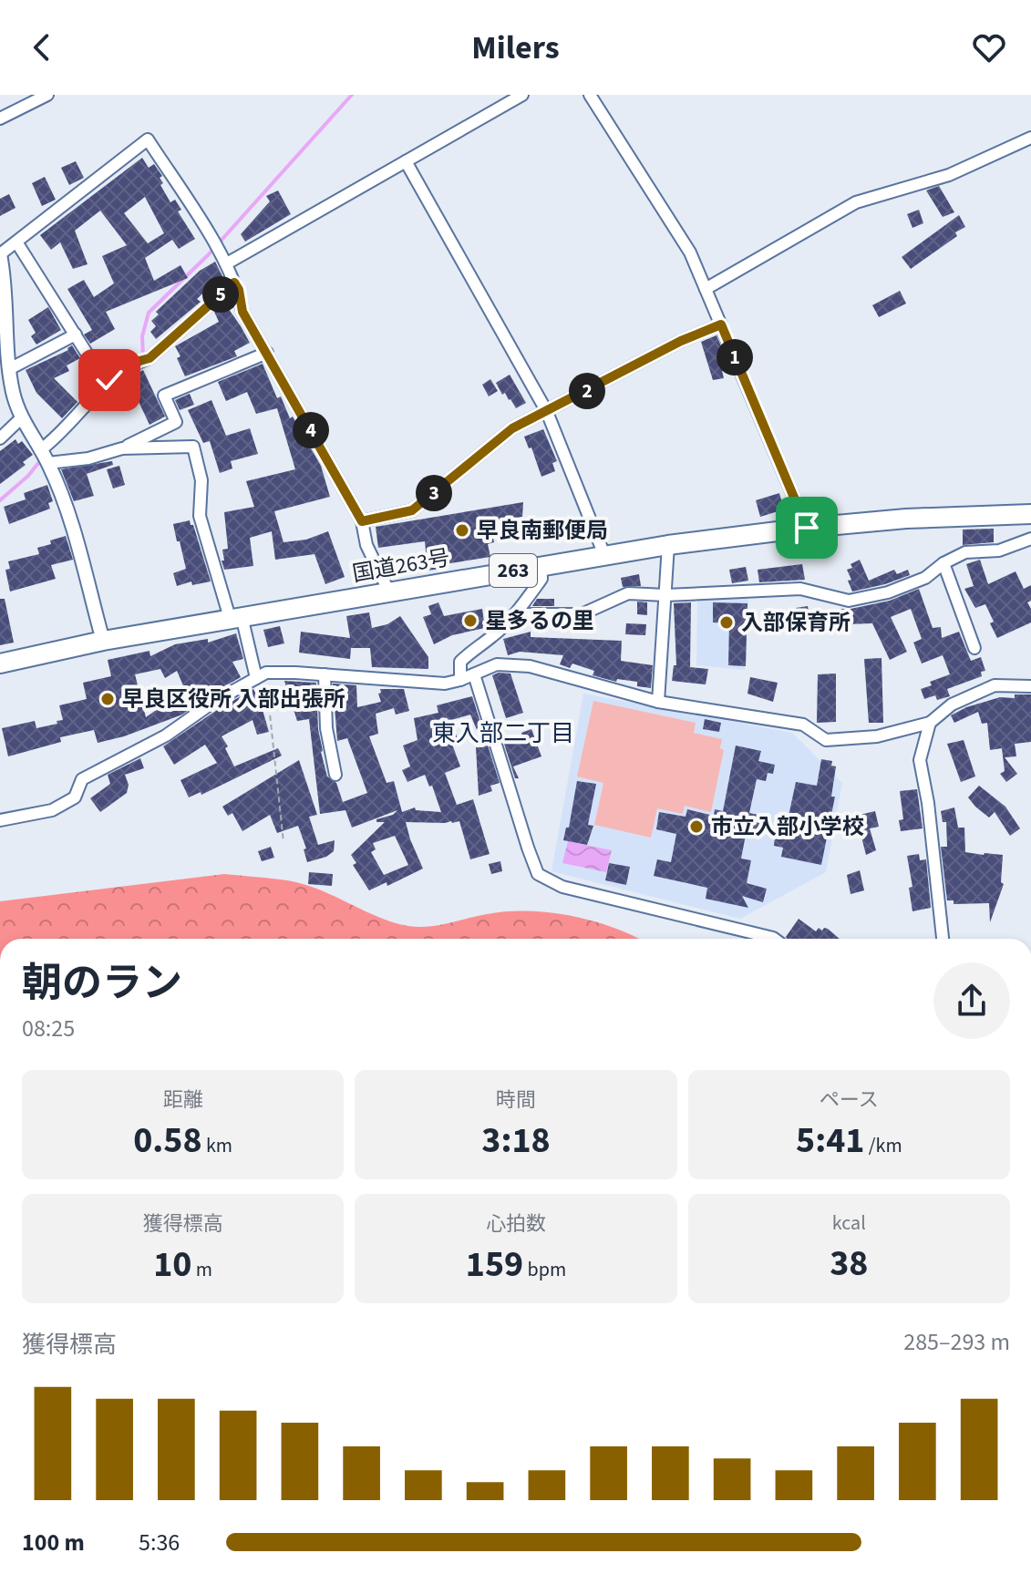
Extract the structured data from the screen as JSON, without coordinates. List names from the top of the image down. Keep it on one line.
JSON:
{"streets":{"highway":["国道263号","263"]},"districts":["東入部二丁目"],"places":["早良南郵便局","星多るの里","入部保育所","早良区役所 入部出張所","市立入部小学校"],"page":{"header":"Milers","pins":["5","1","2","4","3"],"heading":["朝のラン","08:25"],"stats":[["距離","0.58 km"],["時間","3:18"],["ペース","5:41 /km"],["獲得標高","10 m"],["心拍数","159 bpm"],["kcal","38"]],"chart":["獲得標高","285–293 m"],"list":[{"name":"100 m","note":"5:36"}]}}
